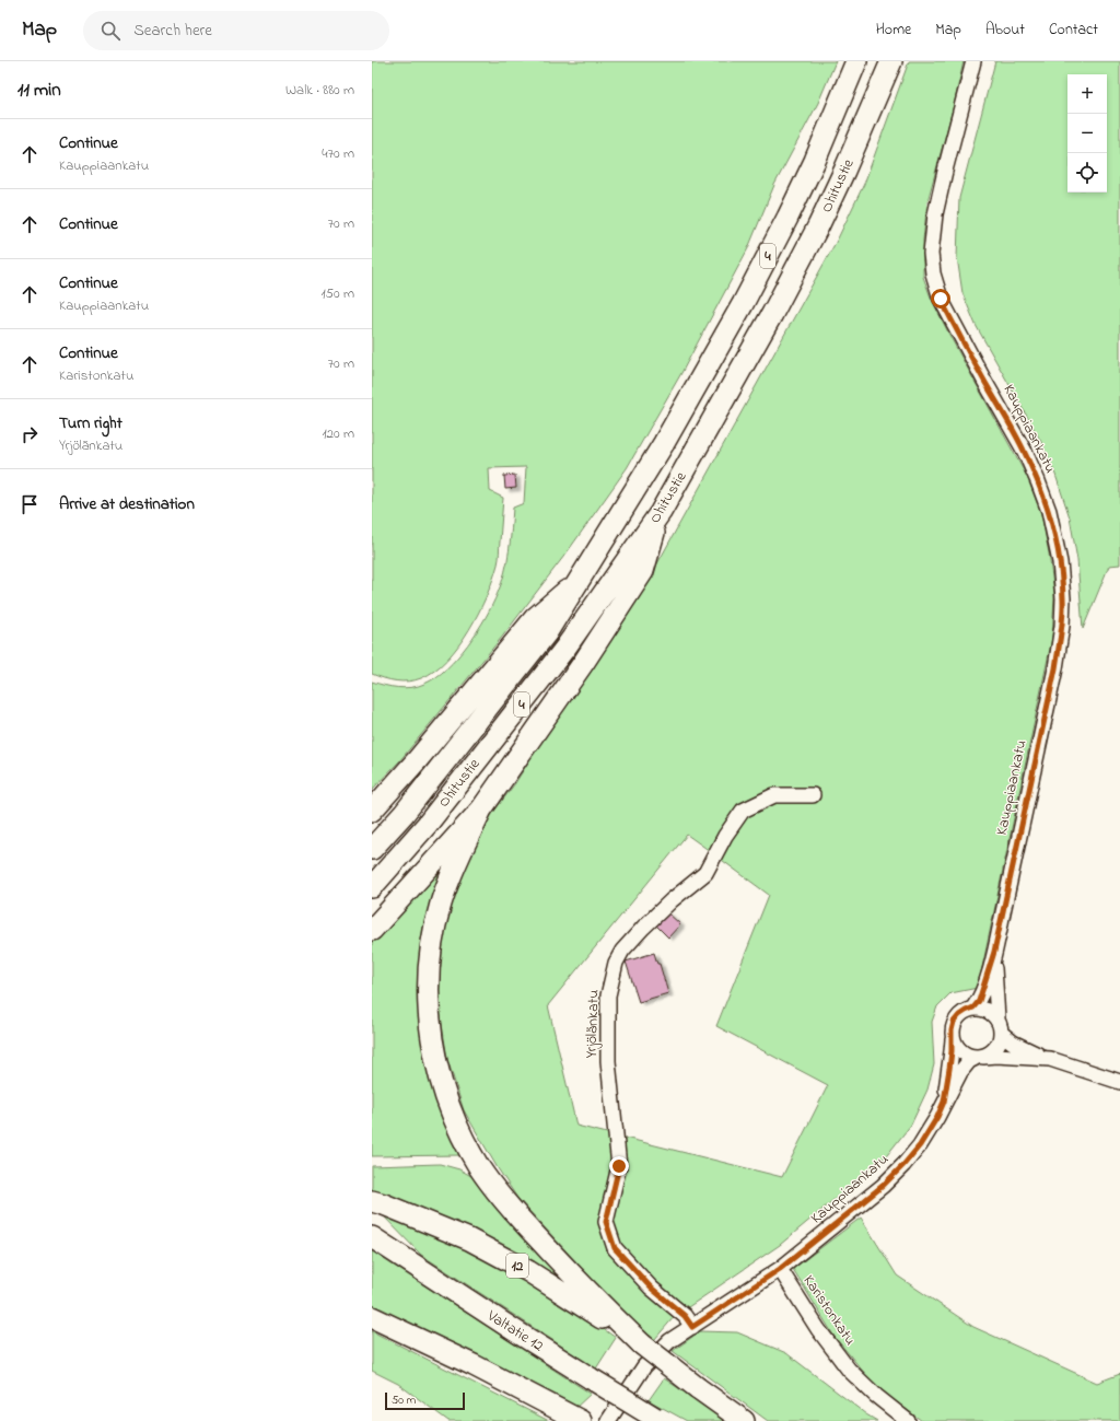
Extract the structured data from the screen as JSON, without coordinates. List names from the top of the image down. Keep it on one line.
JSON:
{"streets":{"highway":["Ohitustie","4","12","Valtatie 12"],"street":["Kauppiaankatu","Yrjölänkatu","Karistonkatu"]},"crossings":[["Kauppiaankatu","Karistonkatu"]],"scale_bar":"50 m","page":{"header":"Map","search":"Search here","nav":["Home","Map","About","Contact"],"heading":["11 min","Walk · 880 m"],"map_buttons":["+","−"],"list":[["Continue","Kauppiaankatu","470 m"],["Continue","70 m"],["Continue","Kauppiaankatu","150 m"],["Continue","Karistonkatu","70 m"],["Turn right","Yrjölänkatu","120 m"],"Arrive at destination"],"scale":"50 m"}}
